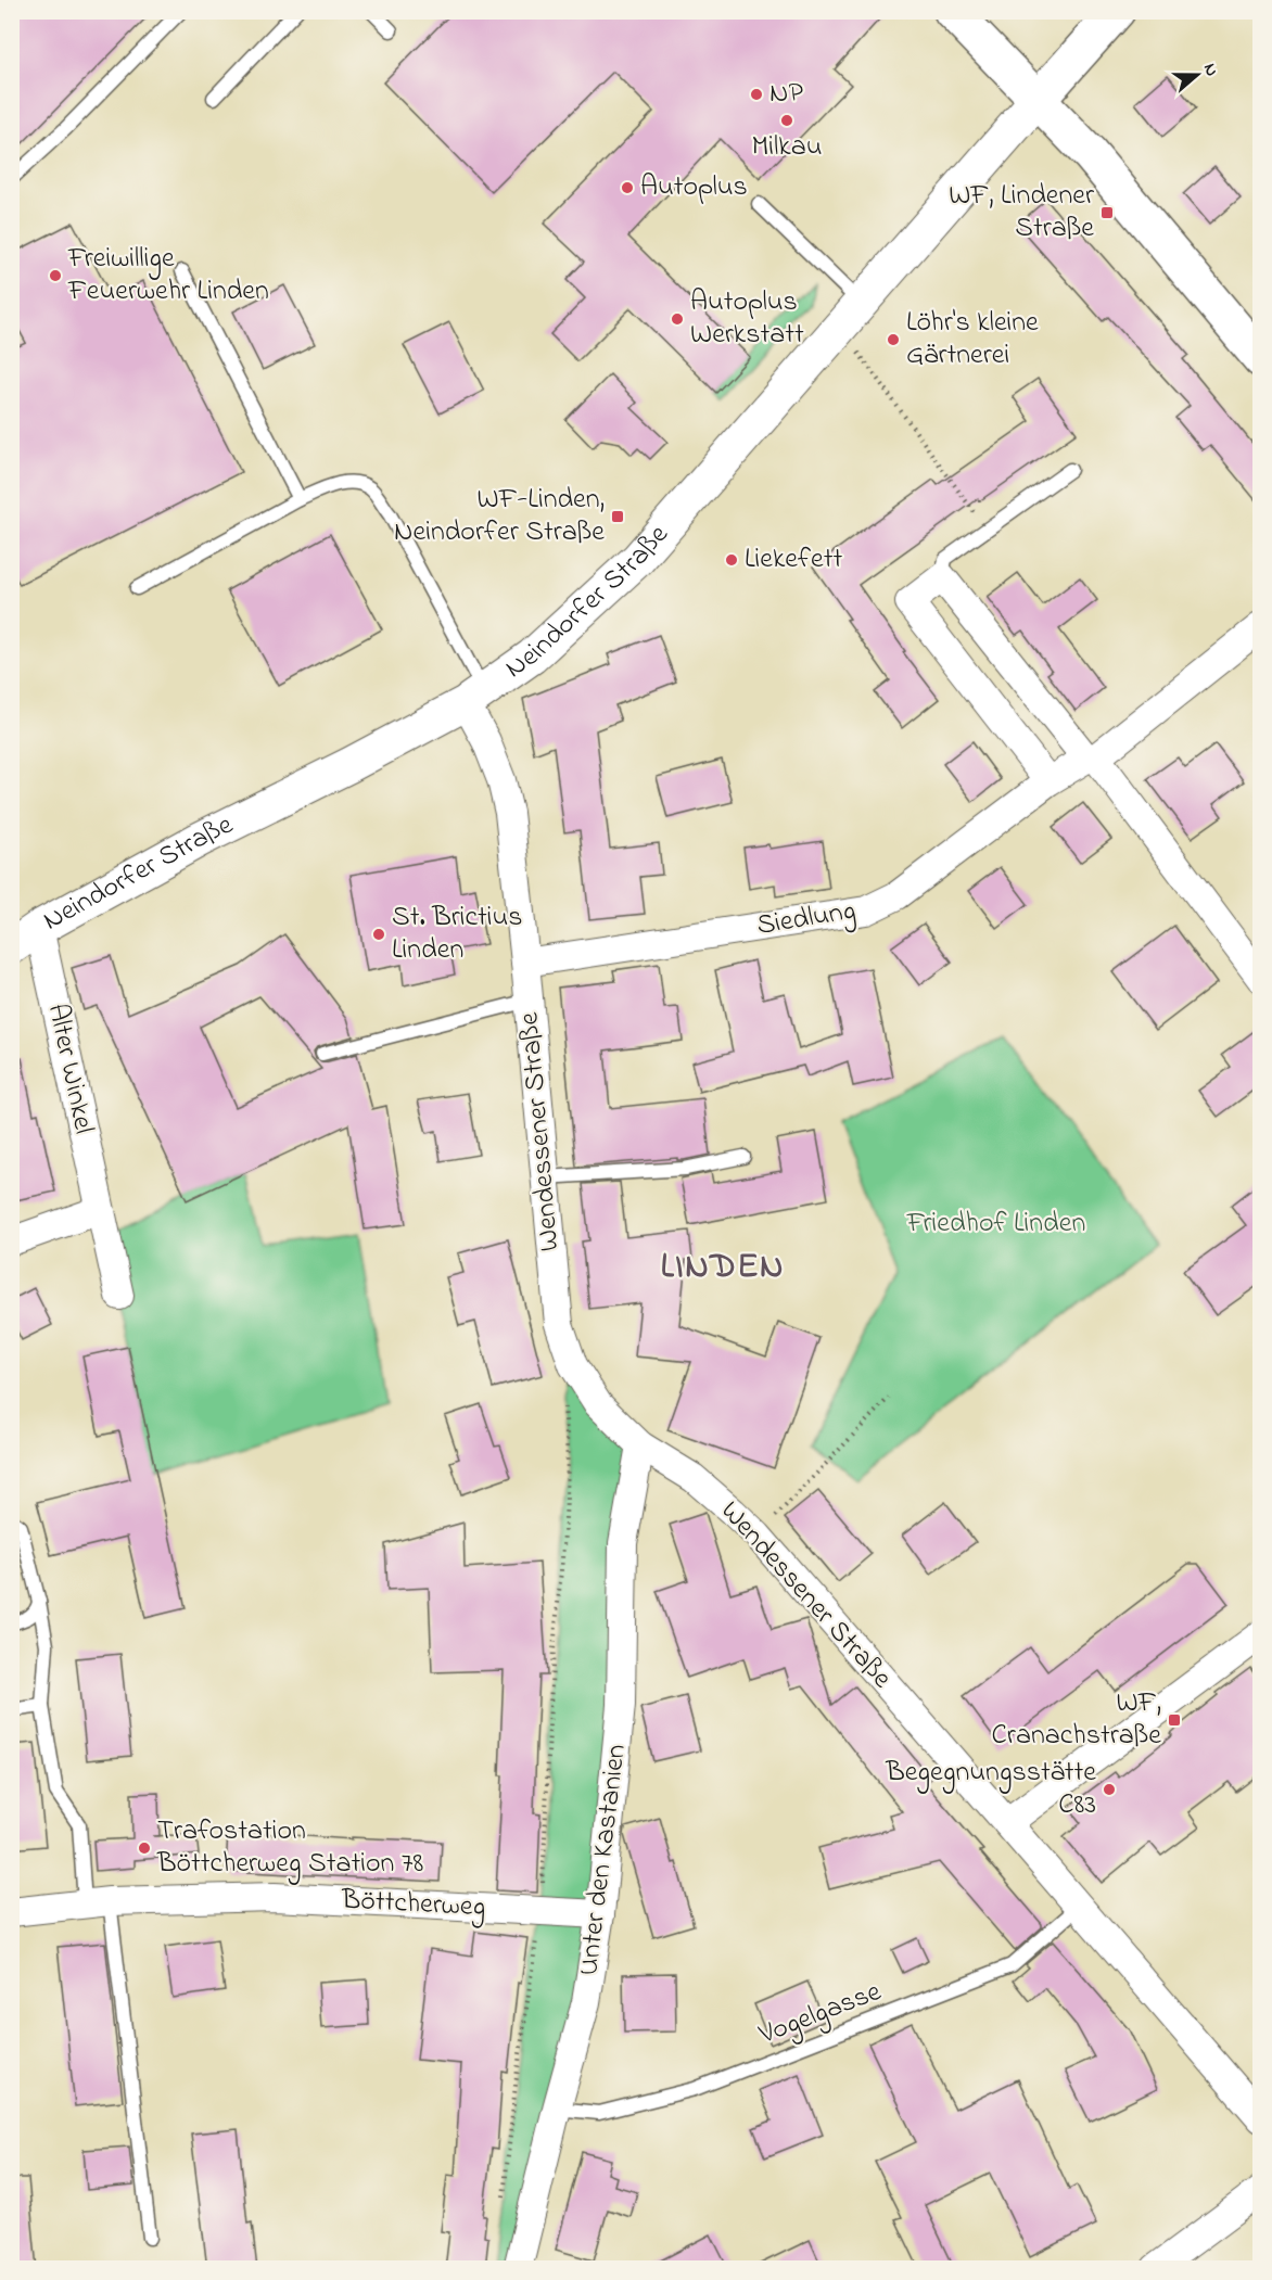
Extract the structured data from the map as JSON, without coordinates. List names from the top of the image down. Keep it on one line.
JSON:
{"streets":{"street":["Neindorfer Straße","Siedlung","Alter Winkel","Wendessener Straße","Unter den Kastanien","Böttcherweg"],"lane":["Vogelgasse"]},"crossings":[["Neindorfer Straße","Alter Winkel"],["Neindorfer Straße","Wendessener Straße"],["Siedlung","Wendessener Straße"],["Wendessener Straße","Unter den Kastanien"],["Wendessener Straße","Vogelgasse"],["Unter den Kastanien","Böttcherweg"],["Unter den Kastanien","Vogelgasse"]],"districts":["LINDEN"],"parks":["Friedhof Linden"],"places":{"other":["NP","Milkau","Autoplus","Freiwillige Feuerwehr Linden","Autoplus Werkstatt","Löhr's kleine Gärtnerei","Liekefett","St. Brictius Linden","Begegnungsstätte C83","Trafostation Böttcherweg Station 78"],"transit":["WF, Lindener Straße","WF-Linden, Neindorfer Straße","WF, Cranachstraße"]},"north":"right"}
